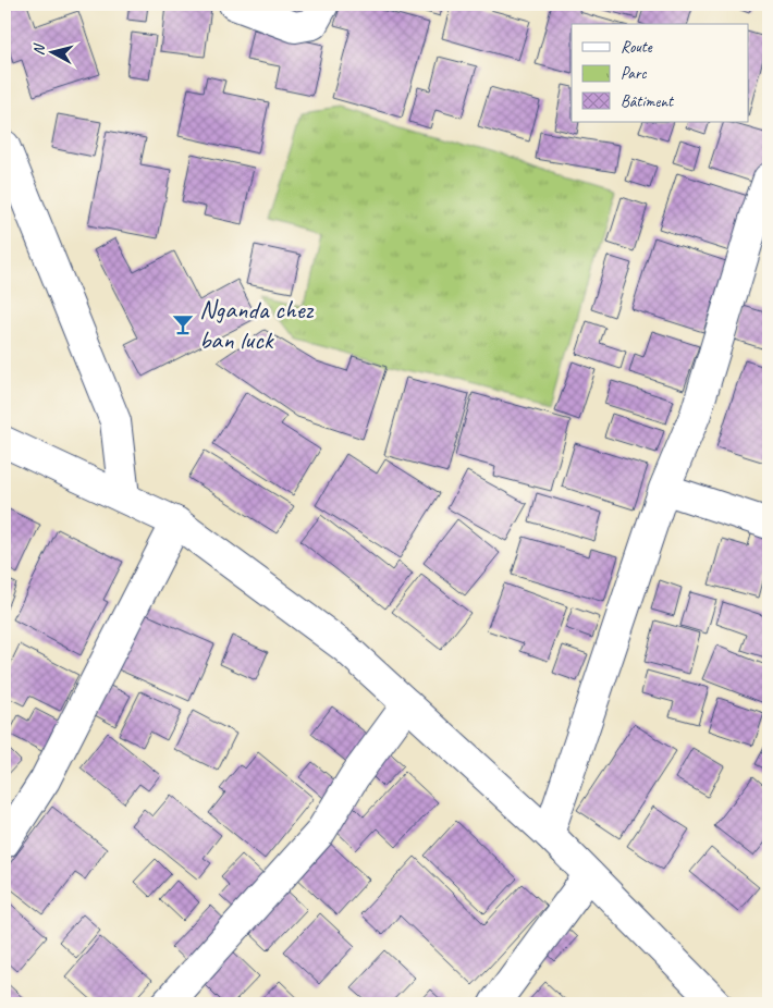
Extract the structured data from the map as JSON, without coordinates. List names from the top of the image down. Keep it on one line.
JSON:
{"places":{"bar":["Nganda chez ban luck"]},"legend":["Route","Parc","Bâtiment"],"north":"left"}
